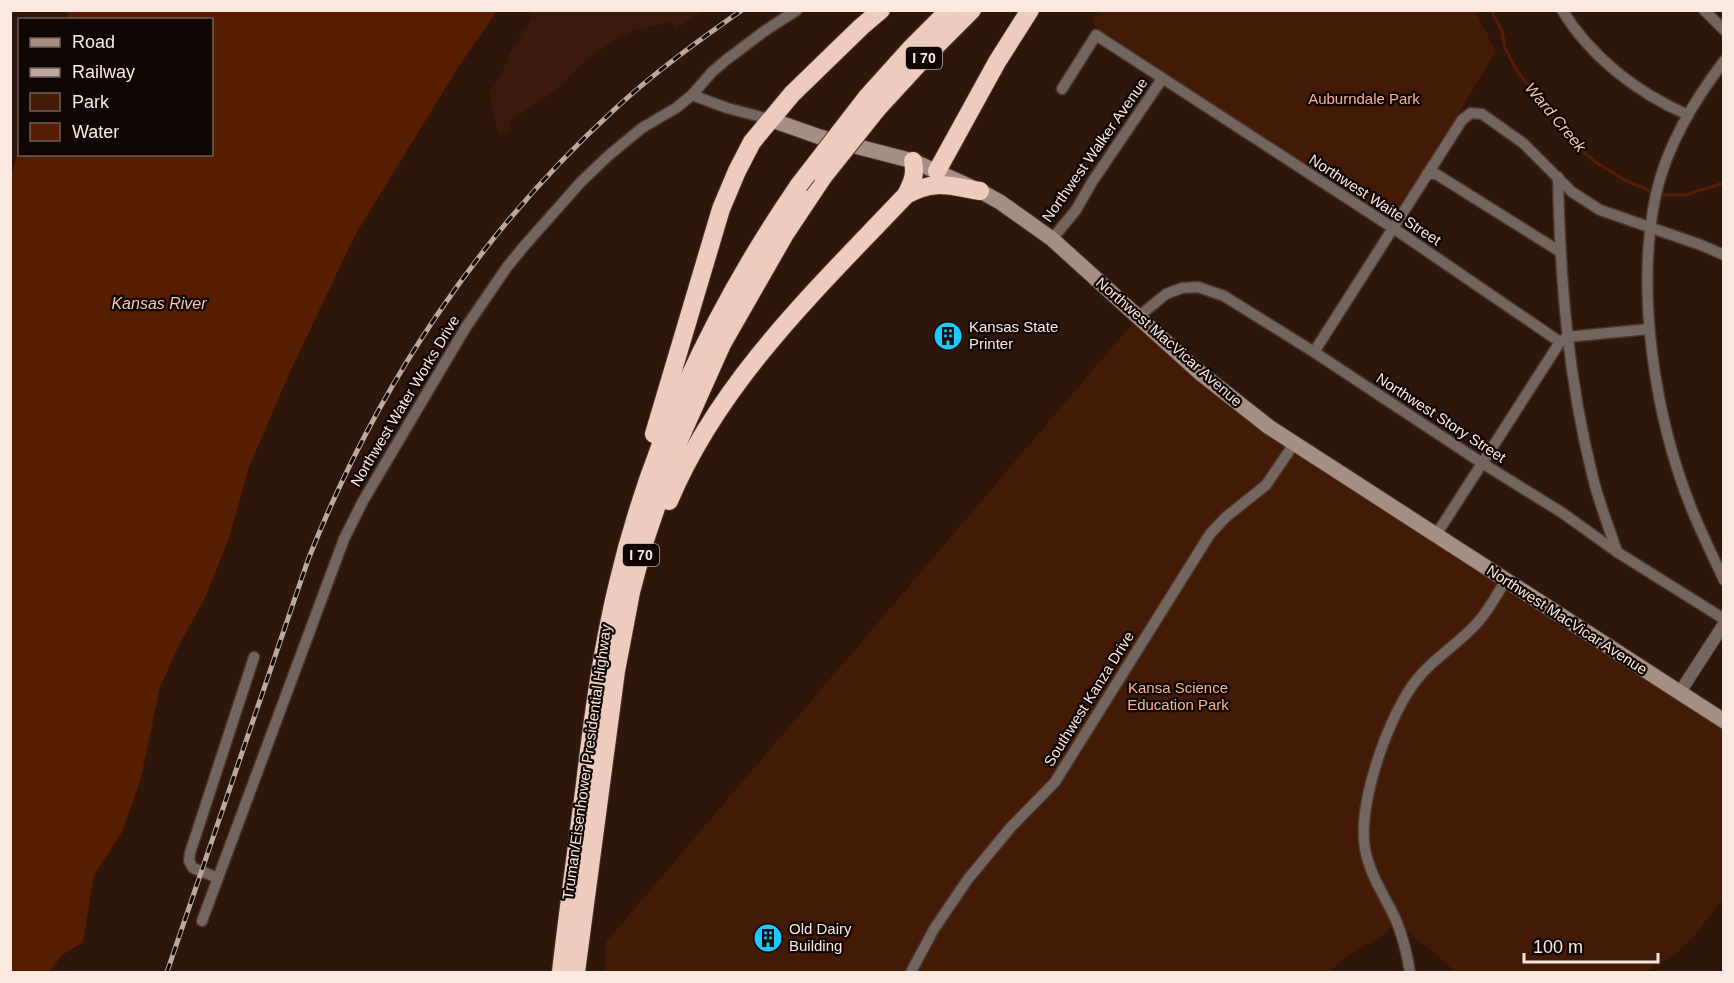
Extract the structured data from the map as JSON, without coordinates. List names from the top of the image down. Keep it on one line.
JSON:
{"streets":{"highway":["I 70","Truman/Eisenhower Presidential Highway"],"main road":["Northwest MacVicar Avenue"],"street":["Northwest Walker Avenue","Northwest Waite Street","Northwest Water Works Drive","Northwest Story Street","Southwest Kanza Drive"]},"crossings":[["Northwest Walker Avenue","Northwest Waite Street"],["Northwest Walker Avenue","Northwest MacVicar Avenue"],["Northwest MacVicar Avenue","Northwest Water Works Drive"],["Northwest MacVicar Avenue","Northwest Story Street"],["Northwest MacVicar Avenue","Southwest Kanza Drive"]],"water":["Ward Creek","Kansas River"],"parks":["Auburndale Park","Kansa Science Education Park"],"places":{"building":["Kansas State Printer","Old Dairy Building"]},"legend":["Road","Railway","Park","Water"],"scale_bar":"100 m"}
